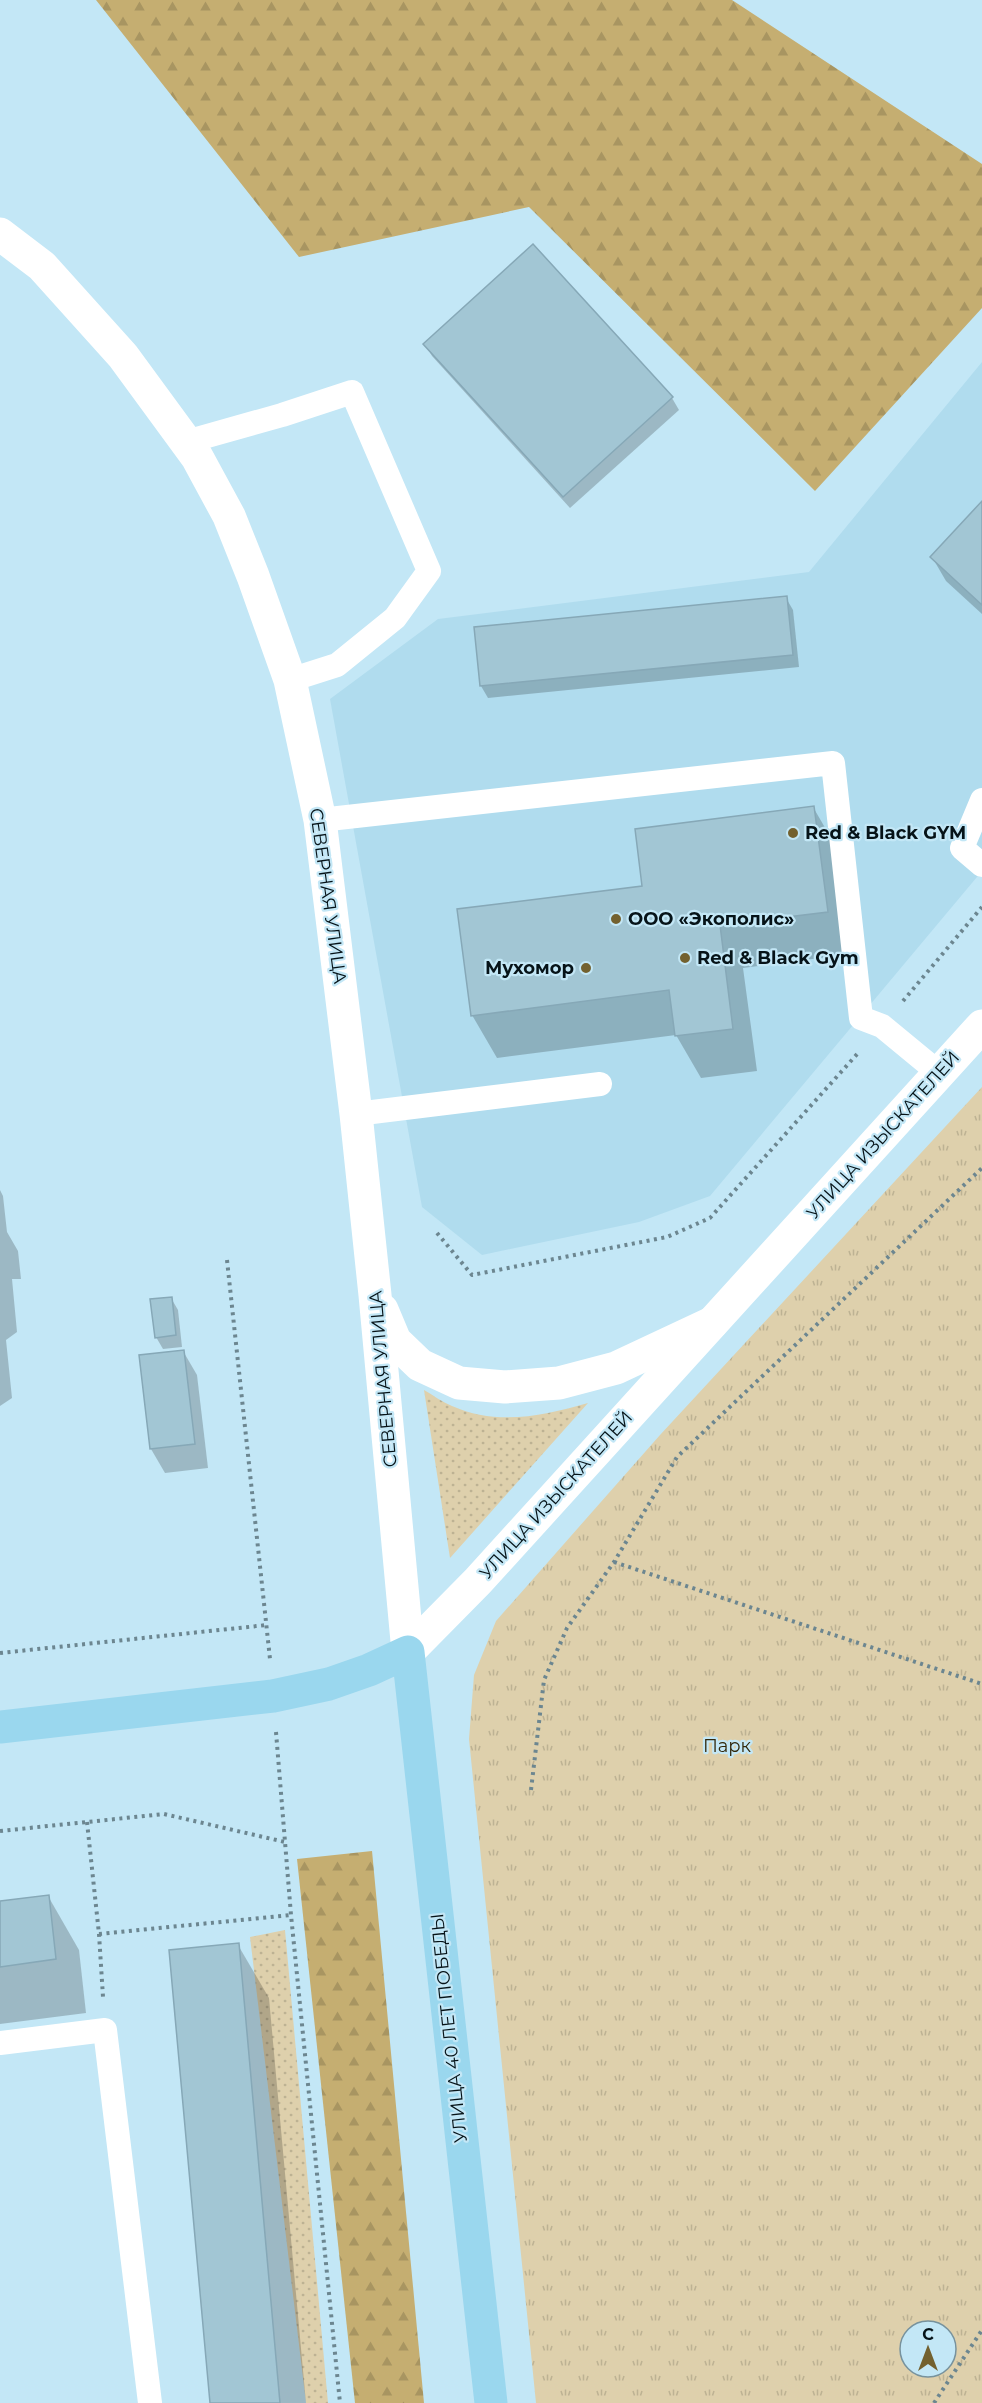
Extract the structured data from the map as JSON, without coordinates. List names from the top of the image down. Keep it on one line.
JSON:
{"streets":{"main road":["УЛИЦА ИЗЫСКАТЕЛЕЙ","УЛИЦА 40 ЛЕТ ПОБЕДЫ"],"street":["СЕВЕРНАЯ УЛИЦА"]},"crossings":[["СЕВЕРНАЯ УЛИЦА","УЛИЦА ИЗЫСКАТЕЛЕЙ"],["СЕВЕРНАЯ УЛИЦА","УЛИЦА 40 ЛЕТ ПОБЕДЫ"],["УЛИЦА ИЗЫСКАТЕЛЕЙ","УЛИЦА 40 ЛЕТ ПОБЕДЫ"]],"parks":["Парк"],"places":["Red & Black GYM","ООО «Экополис»","Red & Black Gym","Мухомор"],"north":"top"}
